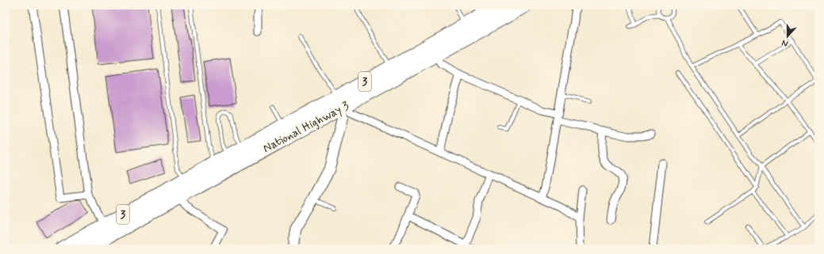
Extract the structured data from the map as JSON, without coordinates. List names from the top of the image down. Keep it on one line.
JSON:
{"streets":{"highway":["3","National Highway 3"]},"north":"bottom"}
